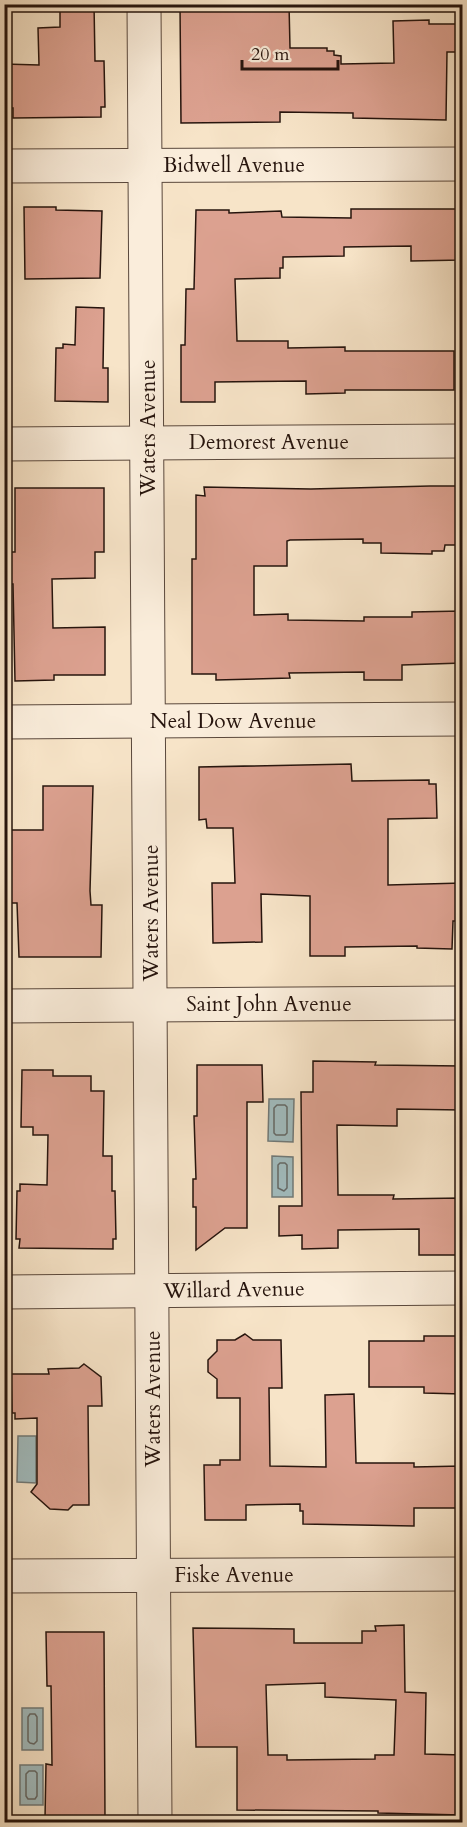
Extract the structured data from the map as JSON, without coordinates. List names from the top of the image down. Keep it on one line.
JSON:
{"streets":{"street":["Bidwell Avenue","Waters Avenue","Demorest Avenue","Neal Dow Avenue","Saint John Avenue","Willard Avenue","Fiske Avenue"]},"crossings":[["Bidwell Avenue","Waters Avenue"],["Waters Avenue","Demorest Avenue"],["Waters Avenue","Neal Dow Avenue"],["Waters Avenue","Saint John Avenue"],["Waters Avenue","Willard Avenue"],["Waters Avenue","Fiske Avenue"]],"scale_bar":"20 m"}
